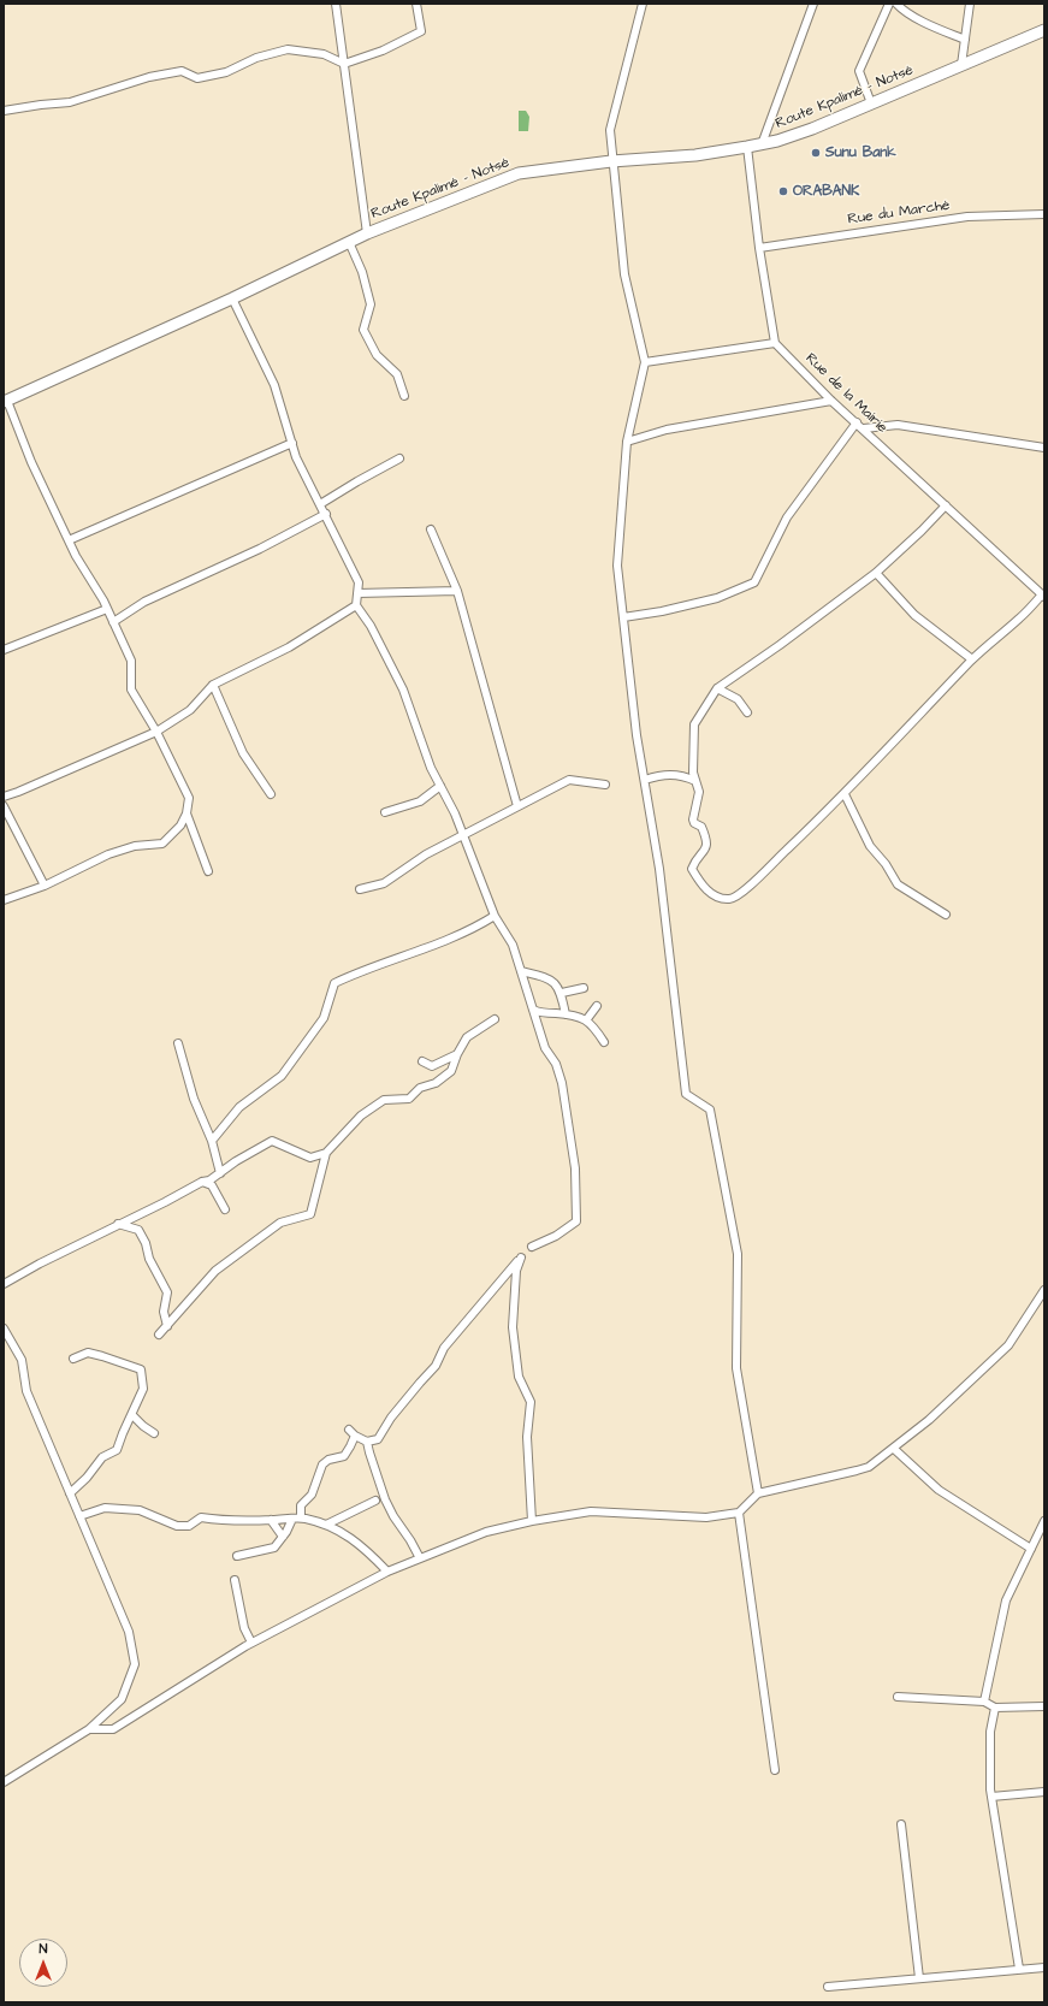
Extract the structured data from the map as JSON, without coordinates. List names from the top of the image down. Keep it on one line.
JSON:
{"streets":{"main road":["Route Kpalimé - Notsé"],"street":["Rue du Marché","Rue de la Mairie"]},"places":["Sunu Bank","ORABANK"],"north":"top"}
